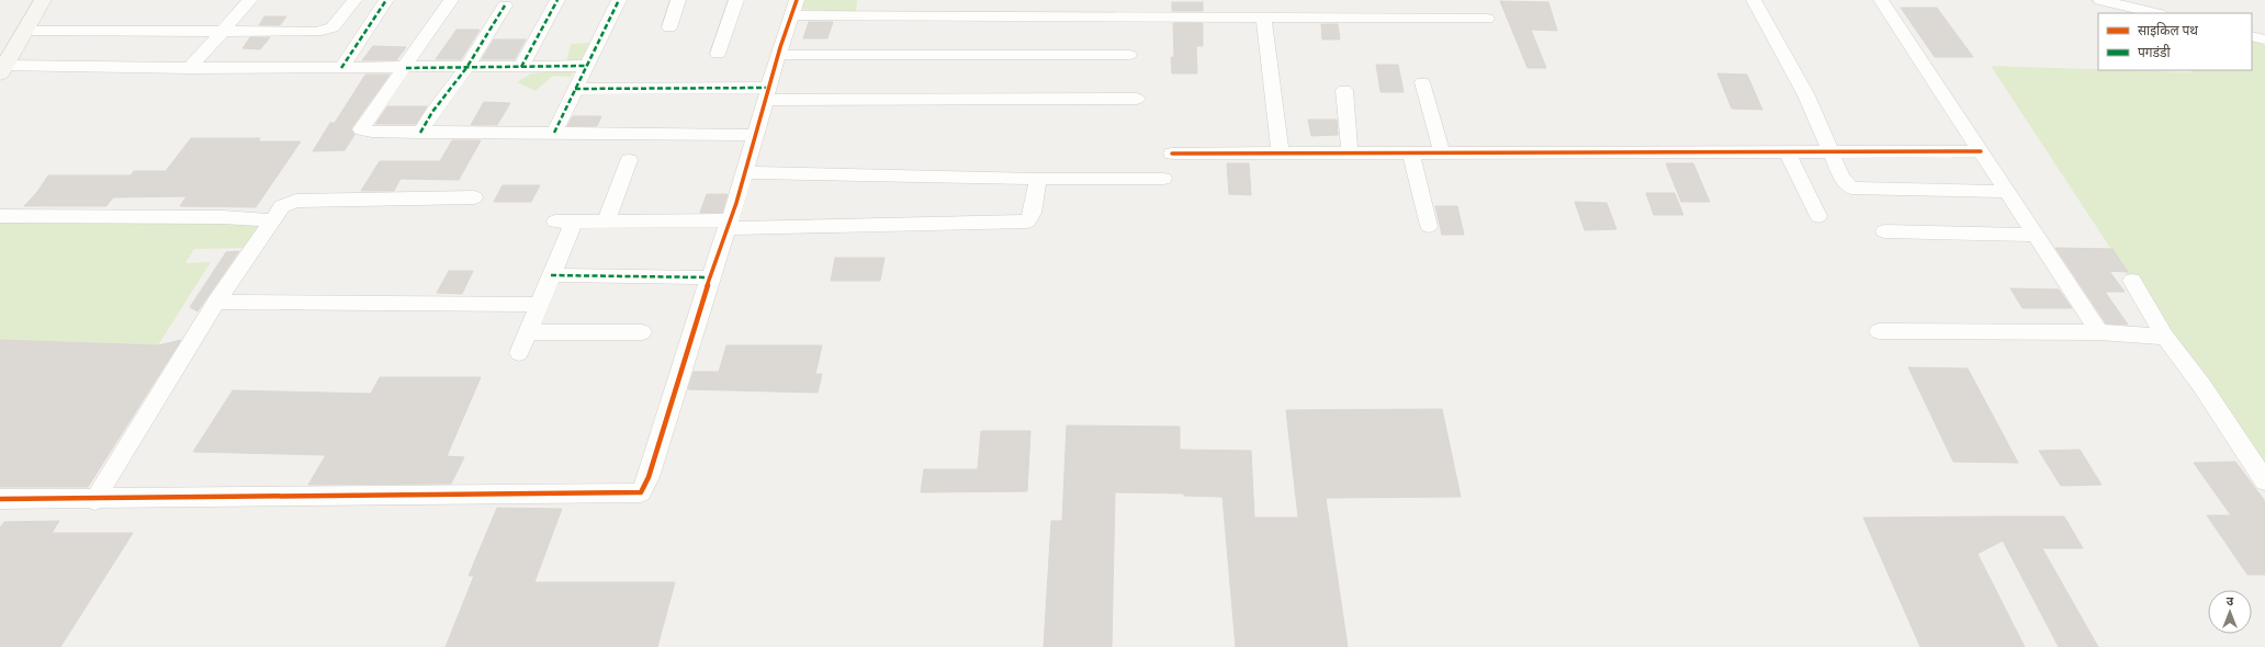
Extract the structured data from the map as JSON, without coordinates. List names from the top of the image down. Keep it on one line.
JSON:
{"legend":["साइकिल पथ","पगडंडी"],"north":"top"}
